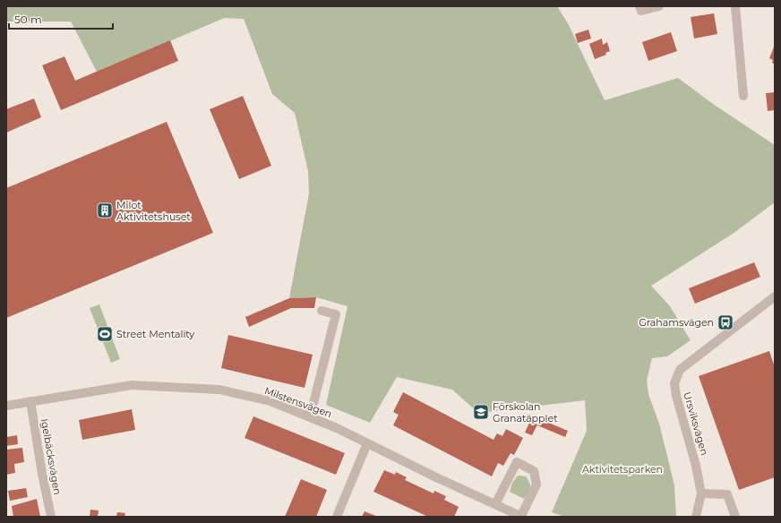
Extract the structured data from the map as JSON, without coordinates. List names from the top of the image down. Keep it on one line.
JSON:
{"streets":{"street":["Milstensvägen","Ursviksvägen","Igelbäcksvägen"]},"crossings":[["Milstensvägen","Igelbäcksvägen"]],"parks":["Aktivitetsparken"],"places":{"building":["Milot Aktivitetshuset"],"bus stop":["Grahamsvägen"],"sports":["Street Mentality"],"school or university":["Förskolan Granatäpplet"]},"scale_bar":"50 m"}
